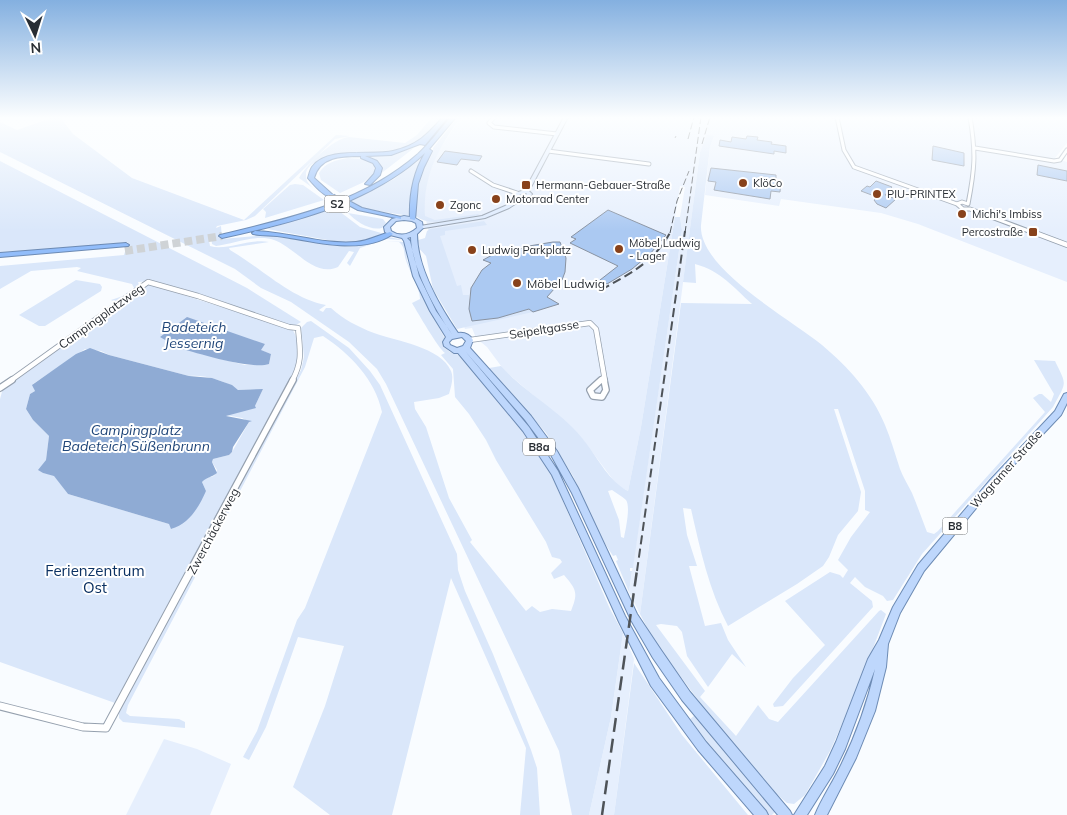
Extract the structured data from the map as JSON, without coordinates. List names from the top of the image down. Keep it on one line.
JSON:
{"streets":{"highway":["S2"],"main road":["B8a","Wagramer Straße","B8"],"street":["Campingplatzweg","Seipeltgasse","Zwerchäckerweg"]},"crossings":[["Campingplatzweg","Zwerchäckerweg"],["Seipeltgasse","B8a"]],"water":["Badeteich Jessernig","Campingplatz Badeteich Süßenbrunn"],"parks":["Ferienzentrum Ost"],"places":{"other":["KlöCo","PIU-PRINTEX","Motorrad Center","Zgonc","Michi's Imbiss","Möbel Ludwig - Lager","Ludwig Parkplatz","Möbel Ludwig"],"transit":["Hermann-Gebauer-Straße","Percostraße"]},"north":"bottom"}
